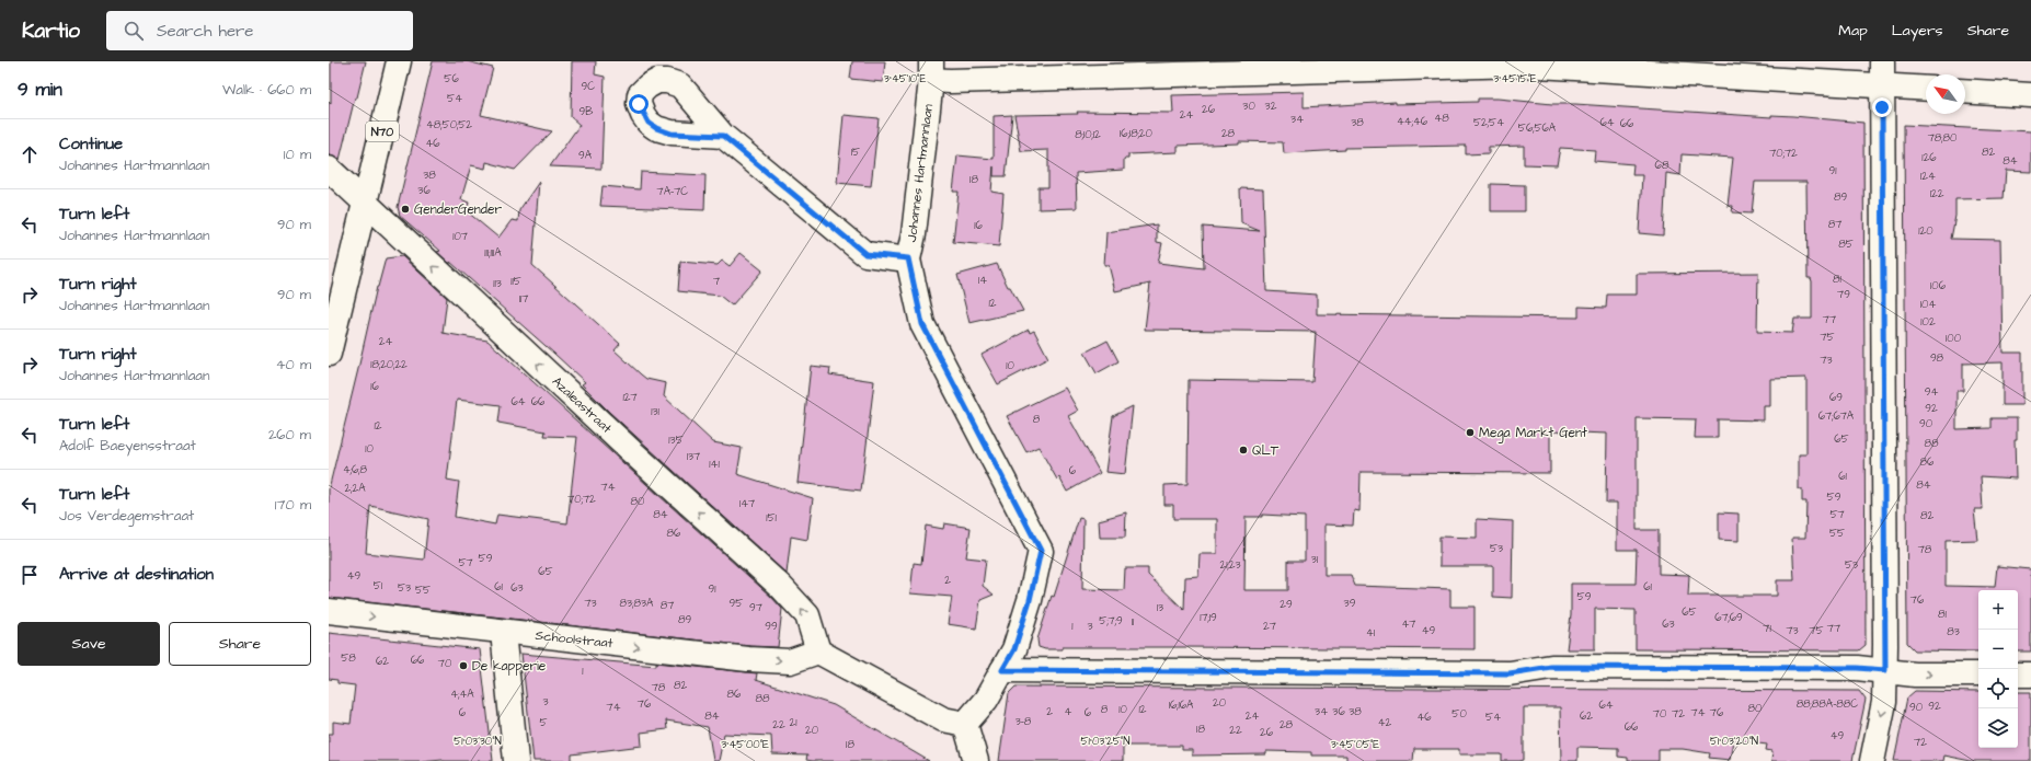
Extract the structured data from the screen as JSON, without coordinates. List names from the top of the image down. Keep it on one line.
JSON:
{"streets":{"street":["N70","Johannes Hartmannlaan","Azaleastraat","Schoolstraat"]},"crossings":[["N70","Azaleastraat"],["Azaleastraat","Schoolstraat"]],"one_way":["Azaleastraat","Schoolstraat"],"places":["GenderGender","Mega Markt Gent","QLT","De kapperie"],"house_numbers":["56","9C","54","30","32","26","9B","24","48","34","44;46","38","52;54","64","66","48;50;52","56;56A","16;18;20","28","8;10;12","78;80","46","15","82","70;72","9A","126","84","68","91","38","124","18","36","7A-7C","122","89","87","16","120","107","85","111;111A","81","14","115","7","113","106","79","117","12","104","77","102","75","100","24","98","73","18;20;22","10","16","94","127","69","64","66","92","131","67;67A","8","90","12","65","135","88","10","137","86","141","4;6;8","6","61","84","74","2;2A","59","70;72","80","147","84","57","82","151","86","55","53","78","59","31","57","21;23","53","65","49","2","51","61","61","53","63","91","55","59","76","73","83;83A","95","39","29","87","97","13","65","81","17;19","67;69","89","5;7;9","11","47","63","99","1","3","27","71","77","49","73","75","83","41","58","66","62","70","1","82","78","4;4A","86","88","3","20","76","88;88A-88C","16;16A","64","92","74","90","80","8","10","12","2","4","34","36","38","6","6","74","76","50","70","72","84","24","62","46","54","3-8","5","21","42","22","28","66","18","20","22","26","49","72","18"],"north":"top left","page":{"header":"Kartio","search":"Search here","nav":["Map","Layers","Share"],"heading":["9 min","Walk · 660 m"],"list":[["Continue","Johannes Hartmannlaan","10 m"],["Turn left","Johannes Hartmannlaan","90 m"],["Turn right","Johannes Hartmannlaan","90 m"],["Turn right","Johannes Hartmannlaan","40 m"],["Turn left","Adolf Baeyensstraat","260 m"],["Turn left","Jos Verdegemstraat","170 m"],"Arrive at destination"],"map_buttons":["+","−"],"buttons":["Save","Share"]},"coordinates":["3°45'10\"E","3°45'15\"E","51°03'30\"N","51°03'25\"N","51°03'20\"N","3°45'00\"E","3°45'05\"E"]}
